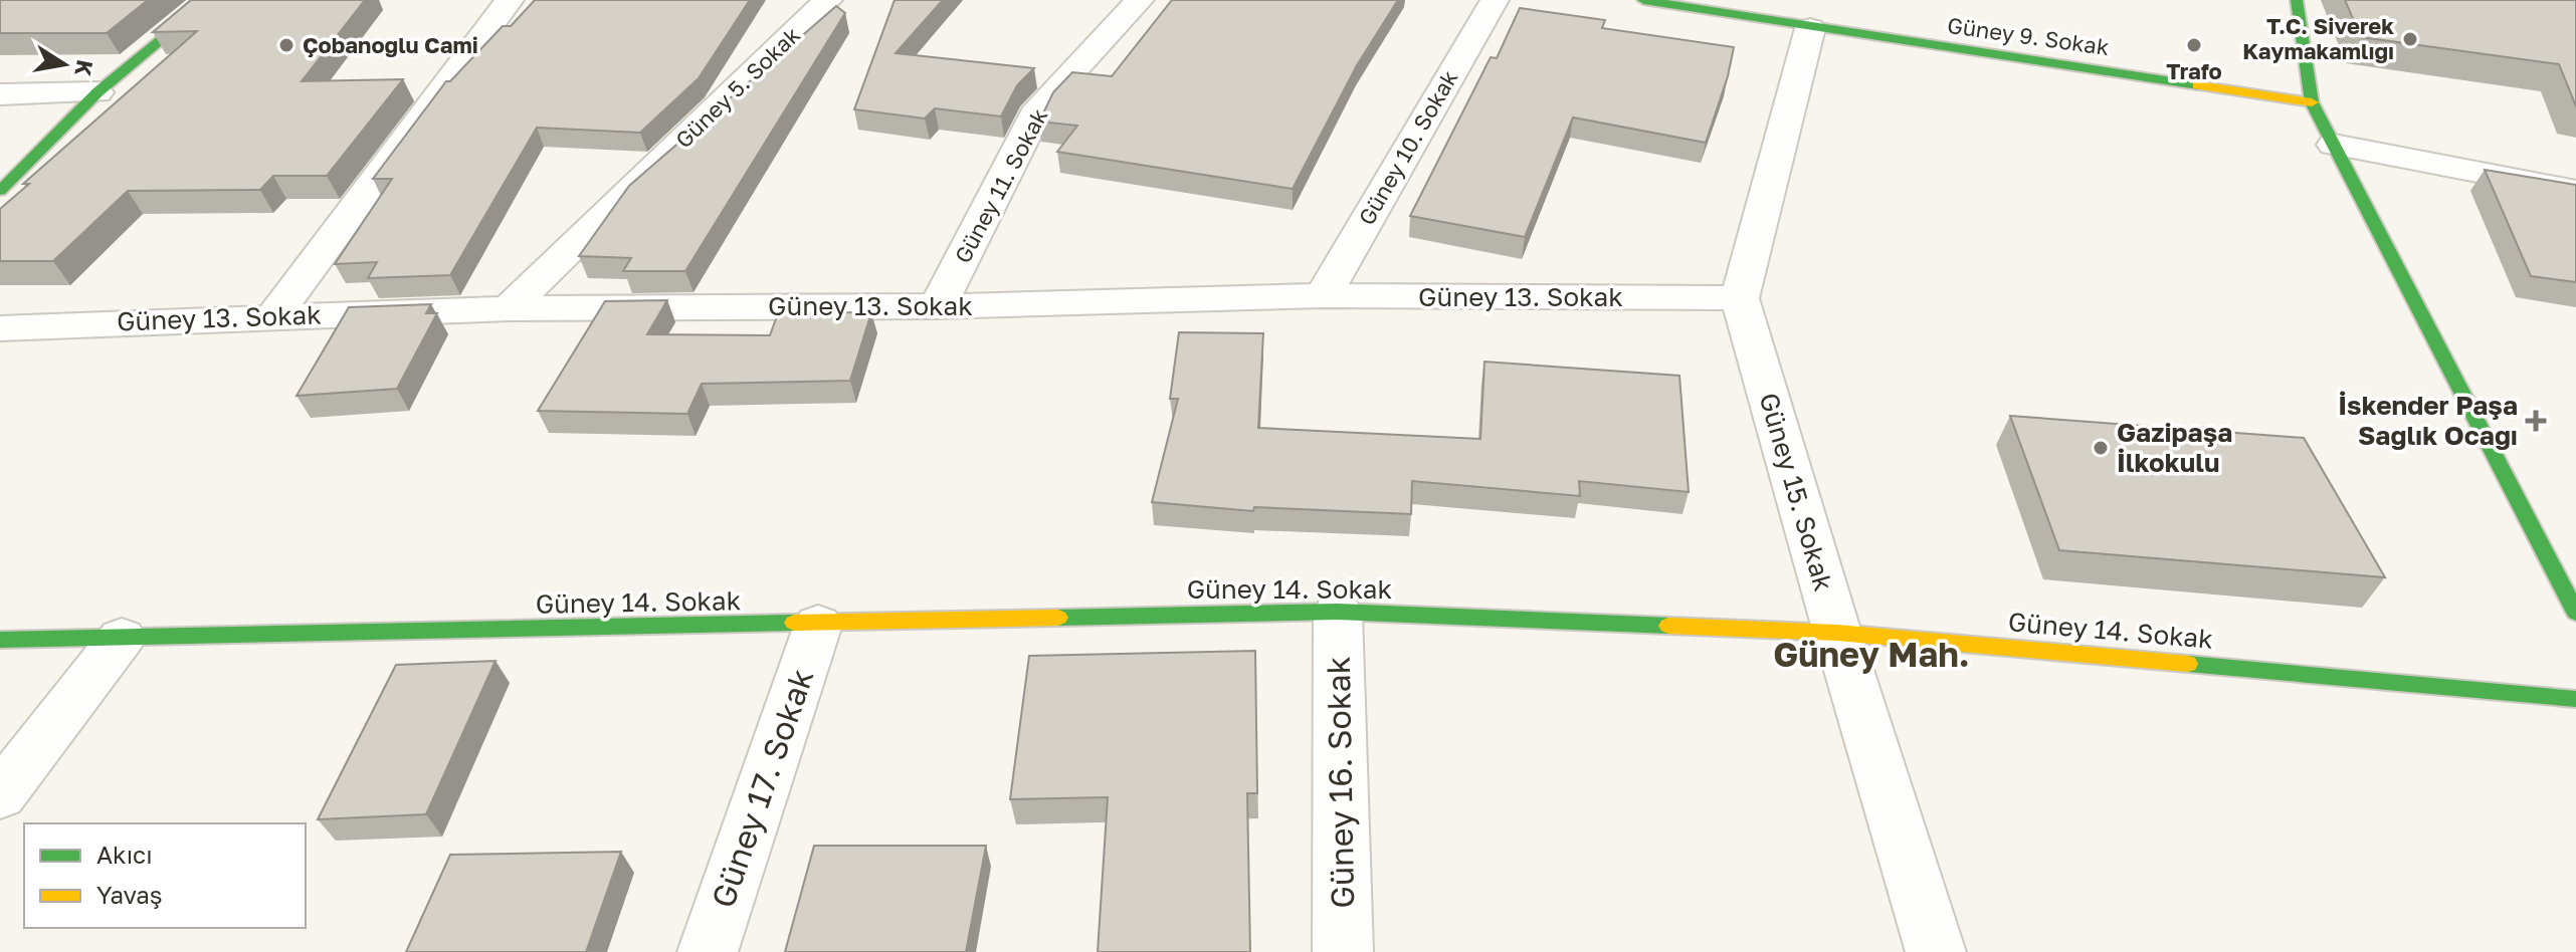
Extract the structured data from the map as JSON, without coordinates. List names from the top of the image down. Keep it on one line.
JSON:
{"streets":{"street":["Güney 9. Sokak","Güney 5. Sokak","Güney 10. Sokak","Güney 11. Sokak","Güney 13. Sokak","Güney 15. Sokak","Güney 14. Sokak","Güney 16. Sokak","Güney 17. Sokak"]},"crossings":[["Güney 5. Sokak","Güney 13. Sokak"],["Güney 10. Sokak","Güney 13. Sokak"],["Güney 11. Sokak","Güney 13. Sokak"],["Güney 13. Sokak","Güney 15. Sokak"],["Güney 15. Sokak","Güney 14. Sokak"],["Güney 14. Sokak","Güney 16. Sokak"],["Güney 14. Sokak","Güney 17. Sokak"]],"districts":["Güney Mah."],"places":{"other":["T.C. Siverek Kaymakamlığı","Çobanoğlu Cami","Trafo","Gazipaşa İlkokulu"],"health":["İskender Paşa Sağlık Ocağı"]},"legend":["Akıcı","Yavaş"],"north":"right"}
